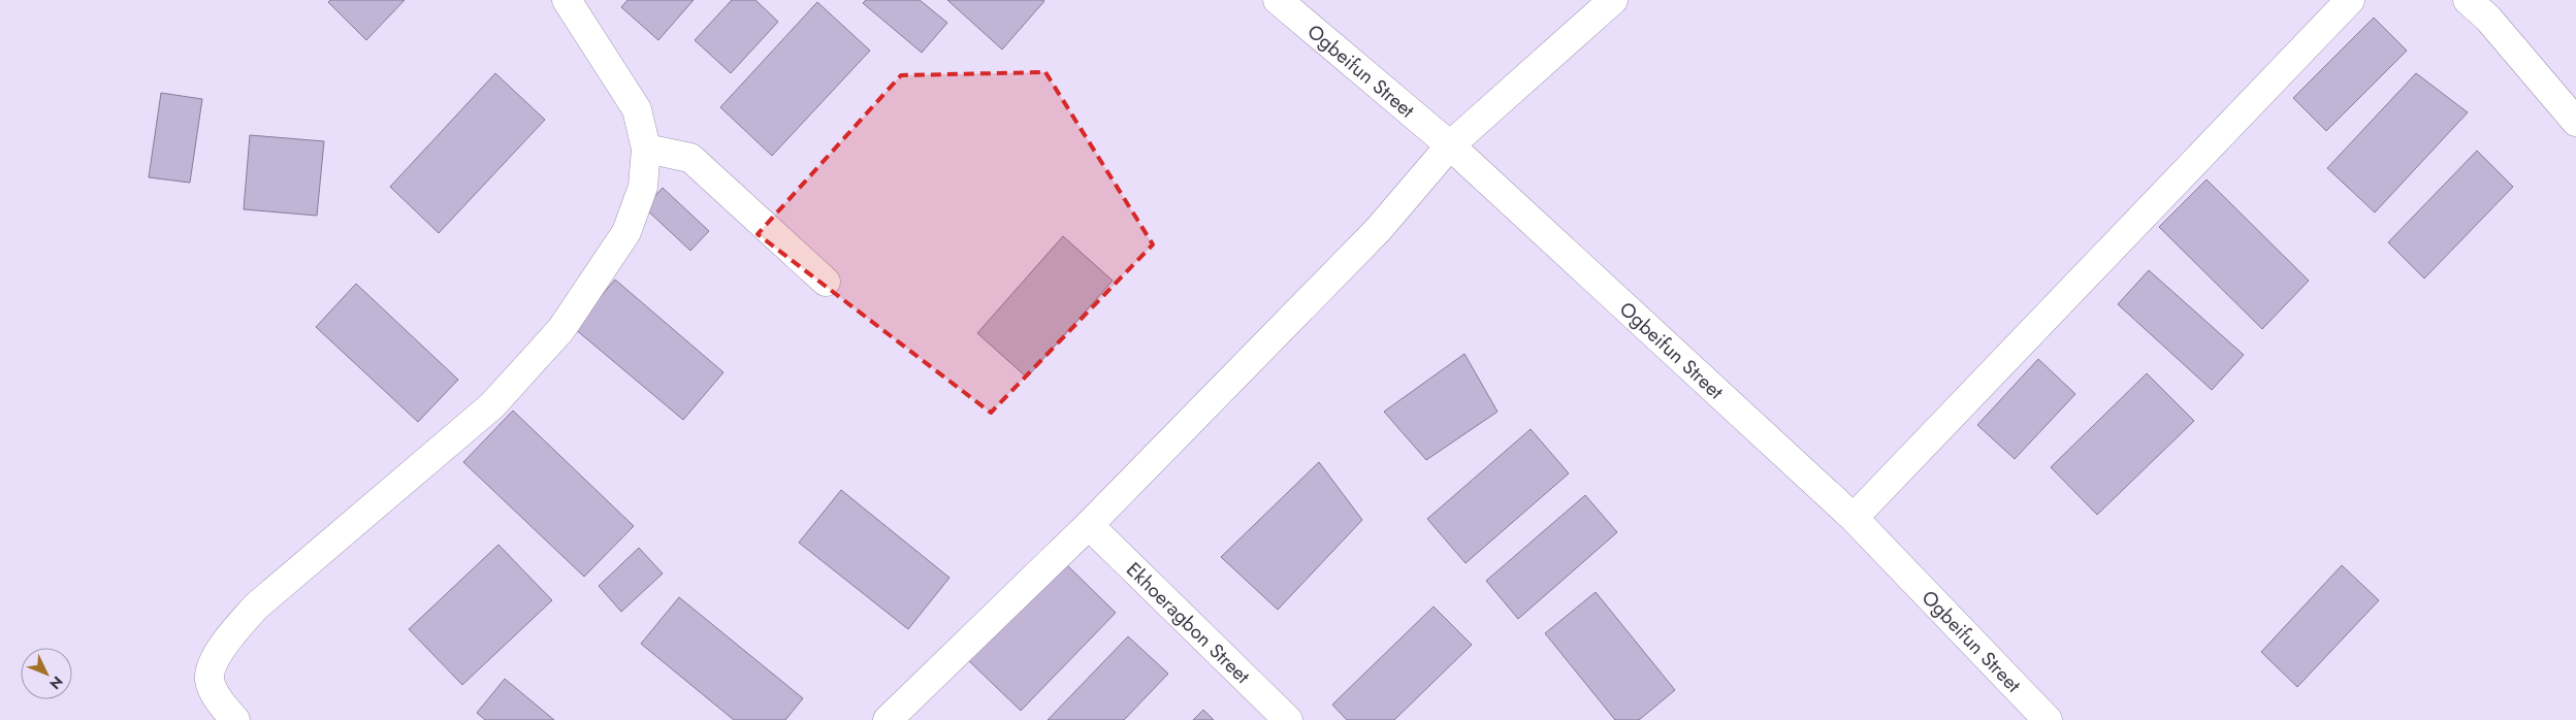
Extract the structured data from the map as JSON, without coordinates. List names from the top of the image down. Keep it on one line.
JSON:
{"streets":{"street":["Ogbeifun Street","Ekhoeragbon Street"]},"north":"bottom right"}
